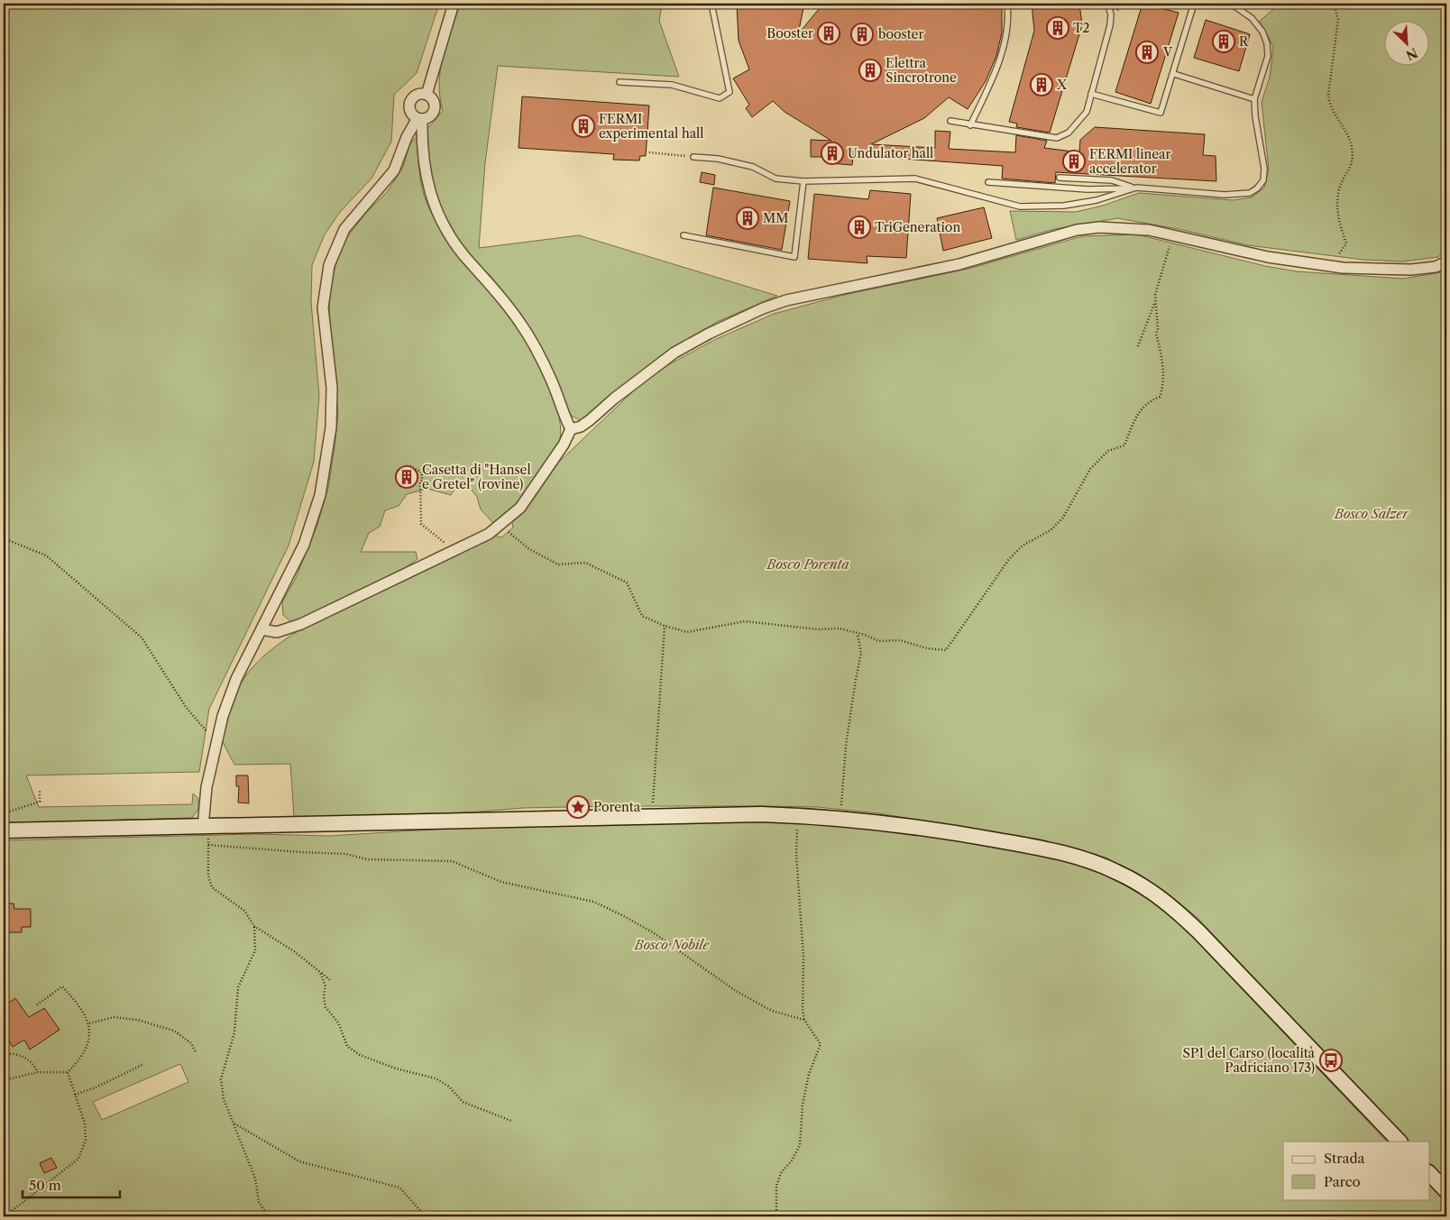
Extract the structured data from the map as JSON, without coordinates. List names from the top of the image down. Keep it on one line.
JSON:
{"parks":["Bosco Salzer","Bosco Porenta","Bosco Nobile"],"places":{"building":["T2","Booster","booster","R","V","Elettra Sincrotrone","X","FERMI experimental hall","Undulator hall","FERMI linear accelerator","MM","TriGeneration","Casetta di \"Hansel e Gretel\" (rovine)"],"place":["Porenta"],"bus stop":["SP1 del Carso (località Padriciano 173)"]},"legend":["Strada","Parco"],"scale_bar":"50 m","north":"bottom right"}
